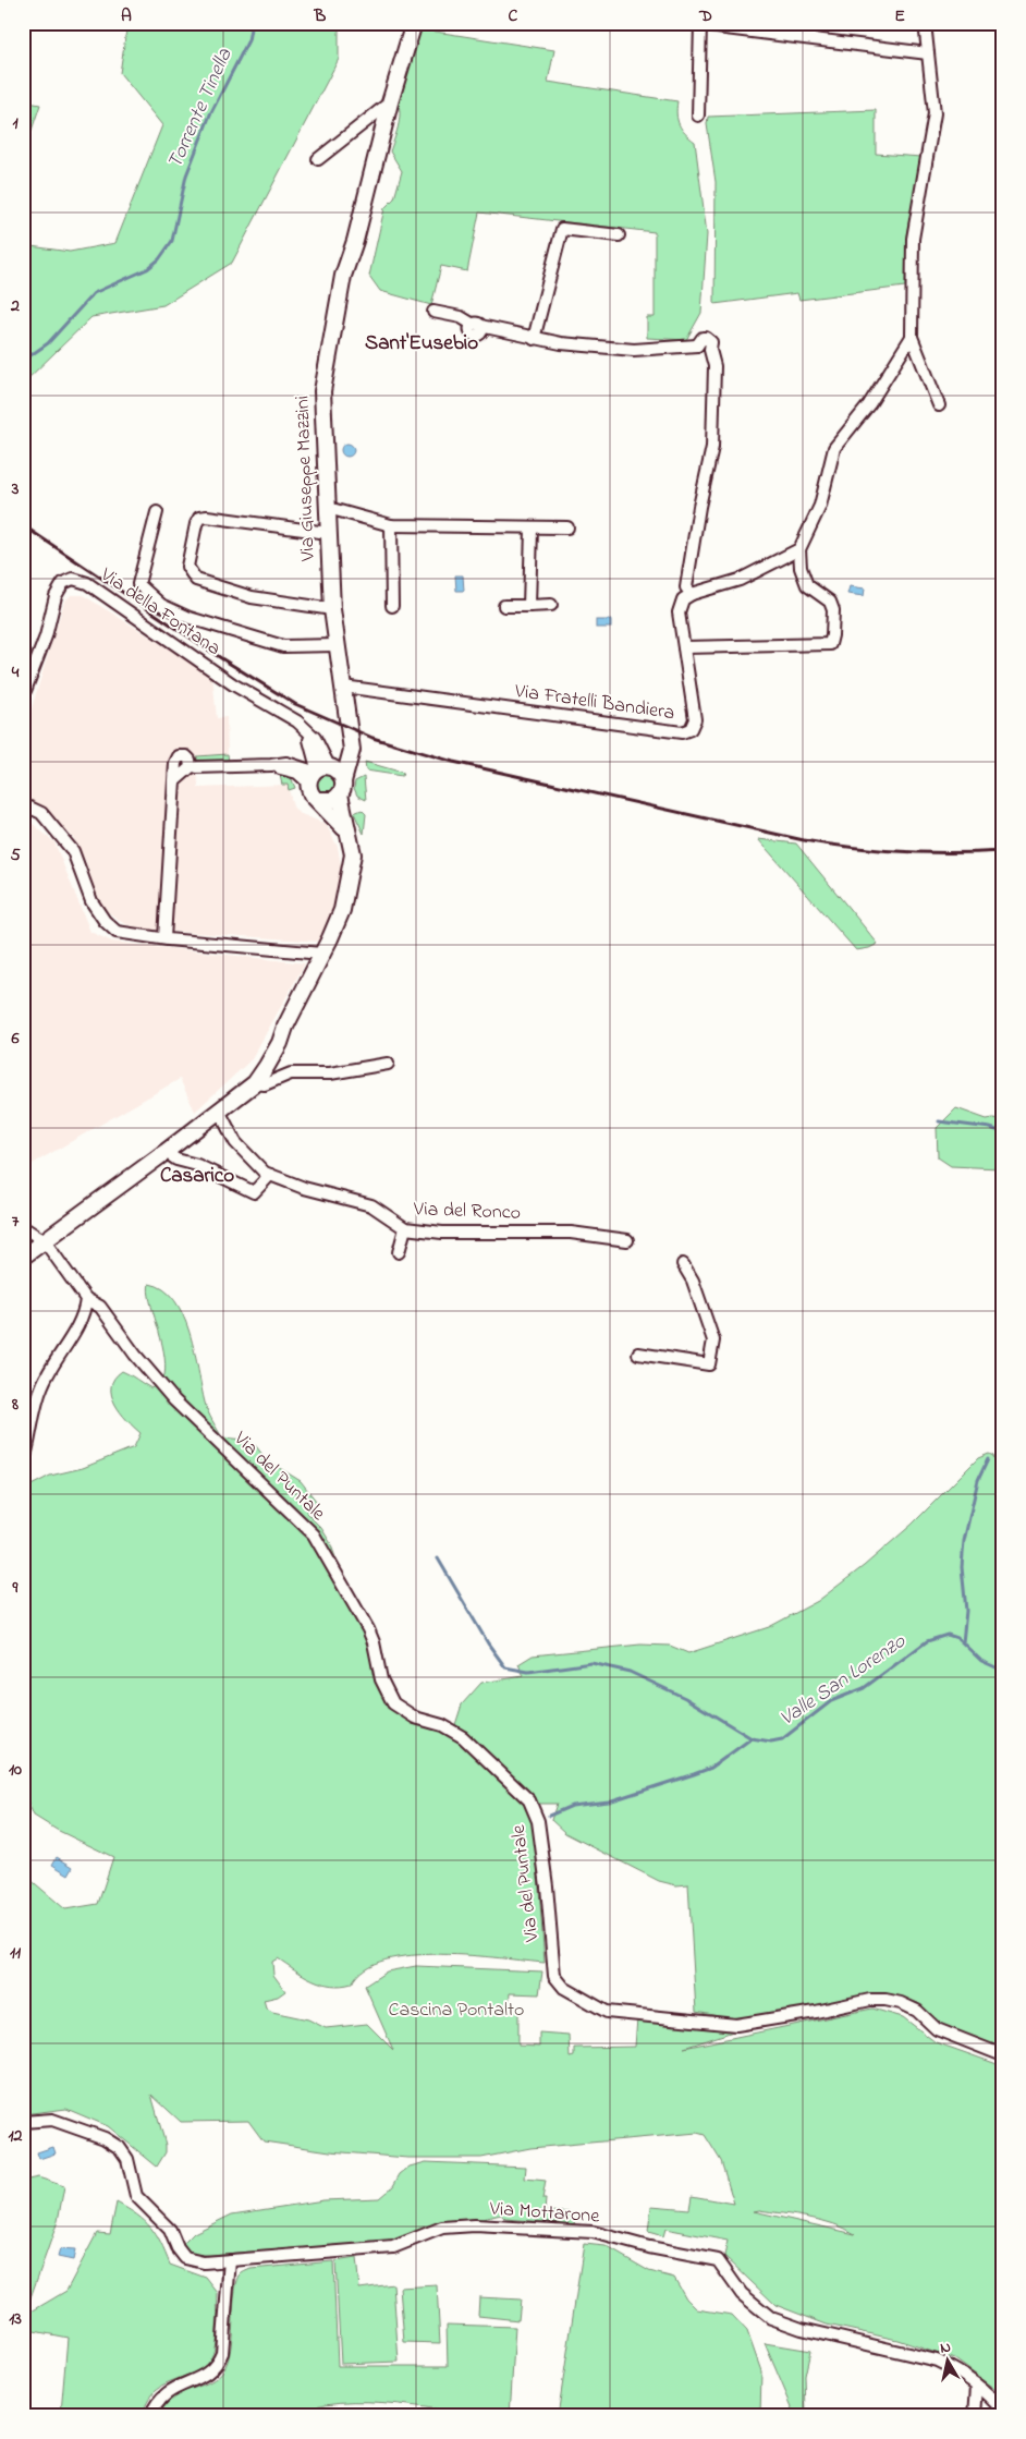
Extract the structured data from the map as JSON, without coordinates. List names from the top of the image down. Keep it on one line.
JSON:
{"streets":{"street":["Via Giuseppe Mazzini","Via della Fontana","Via Fratelli Bandiera","Via del Ronco","Via del Puntale","Via Mottarone"]},"crossings":[["Via Giuseppe Mazzini","Via della Fontana"],["Via Giuseppe Mazzini","Via Fratelli Bandiera"]],"districts":["Sant'Eusebio","Casarico"],"water":["Torrente Tinella","Valle San Lorenzo"],"parks":["Cascina Pontalto"],"north":"top","grid":{"columns":["A","B","C","D","E"],"rows":["1","2","3","4","5","6","7","8","9","10","11","12","13"]}}
